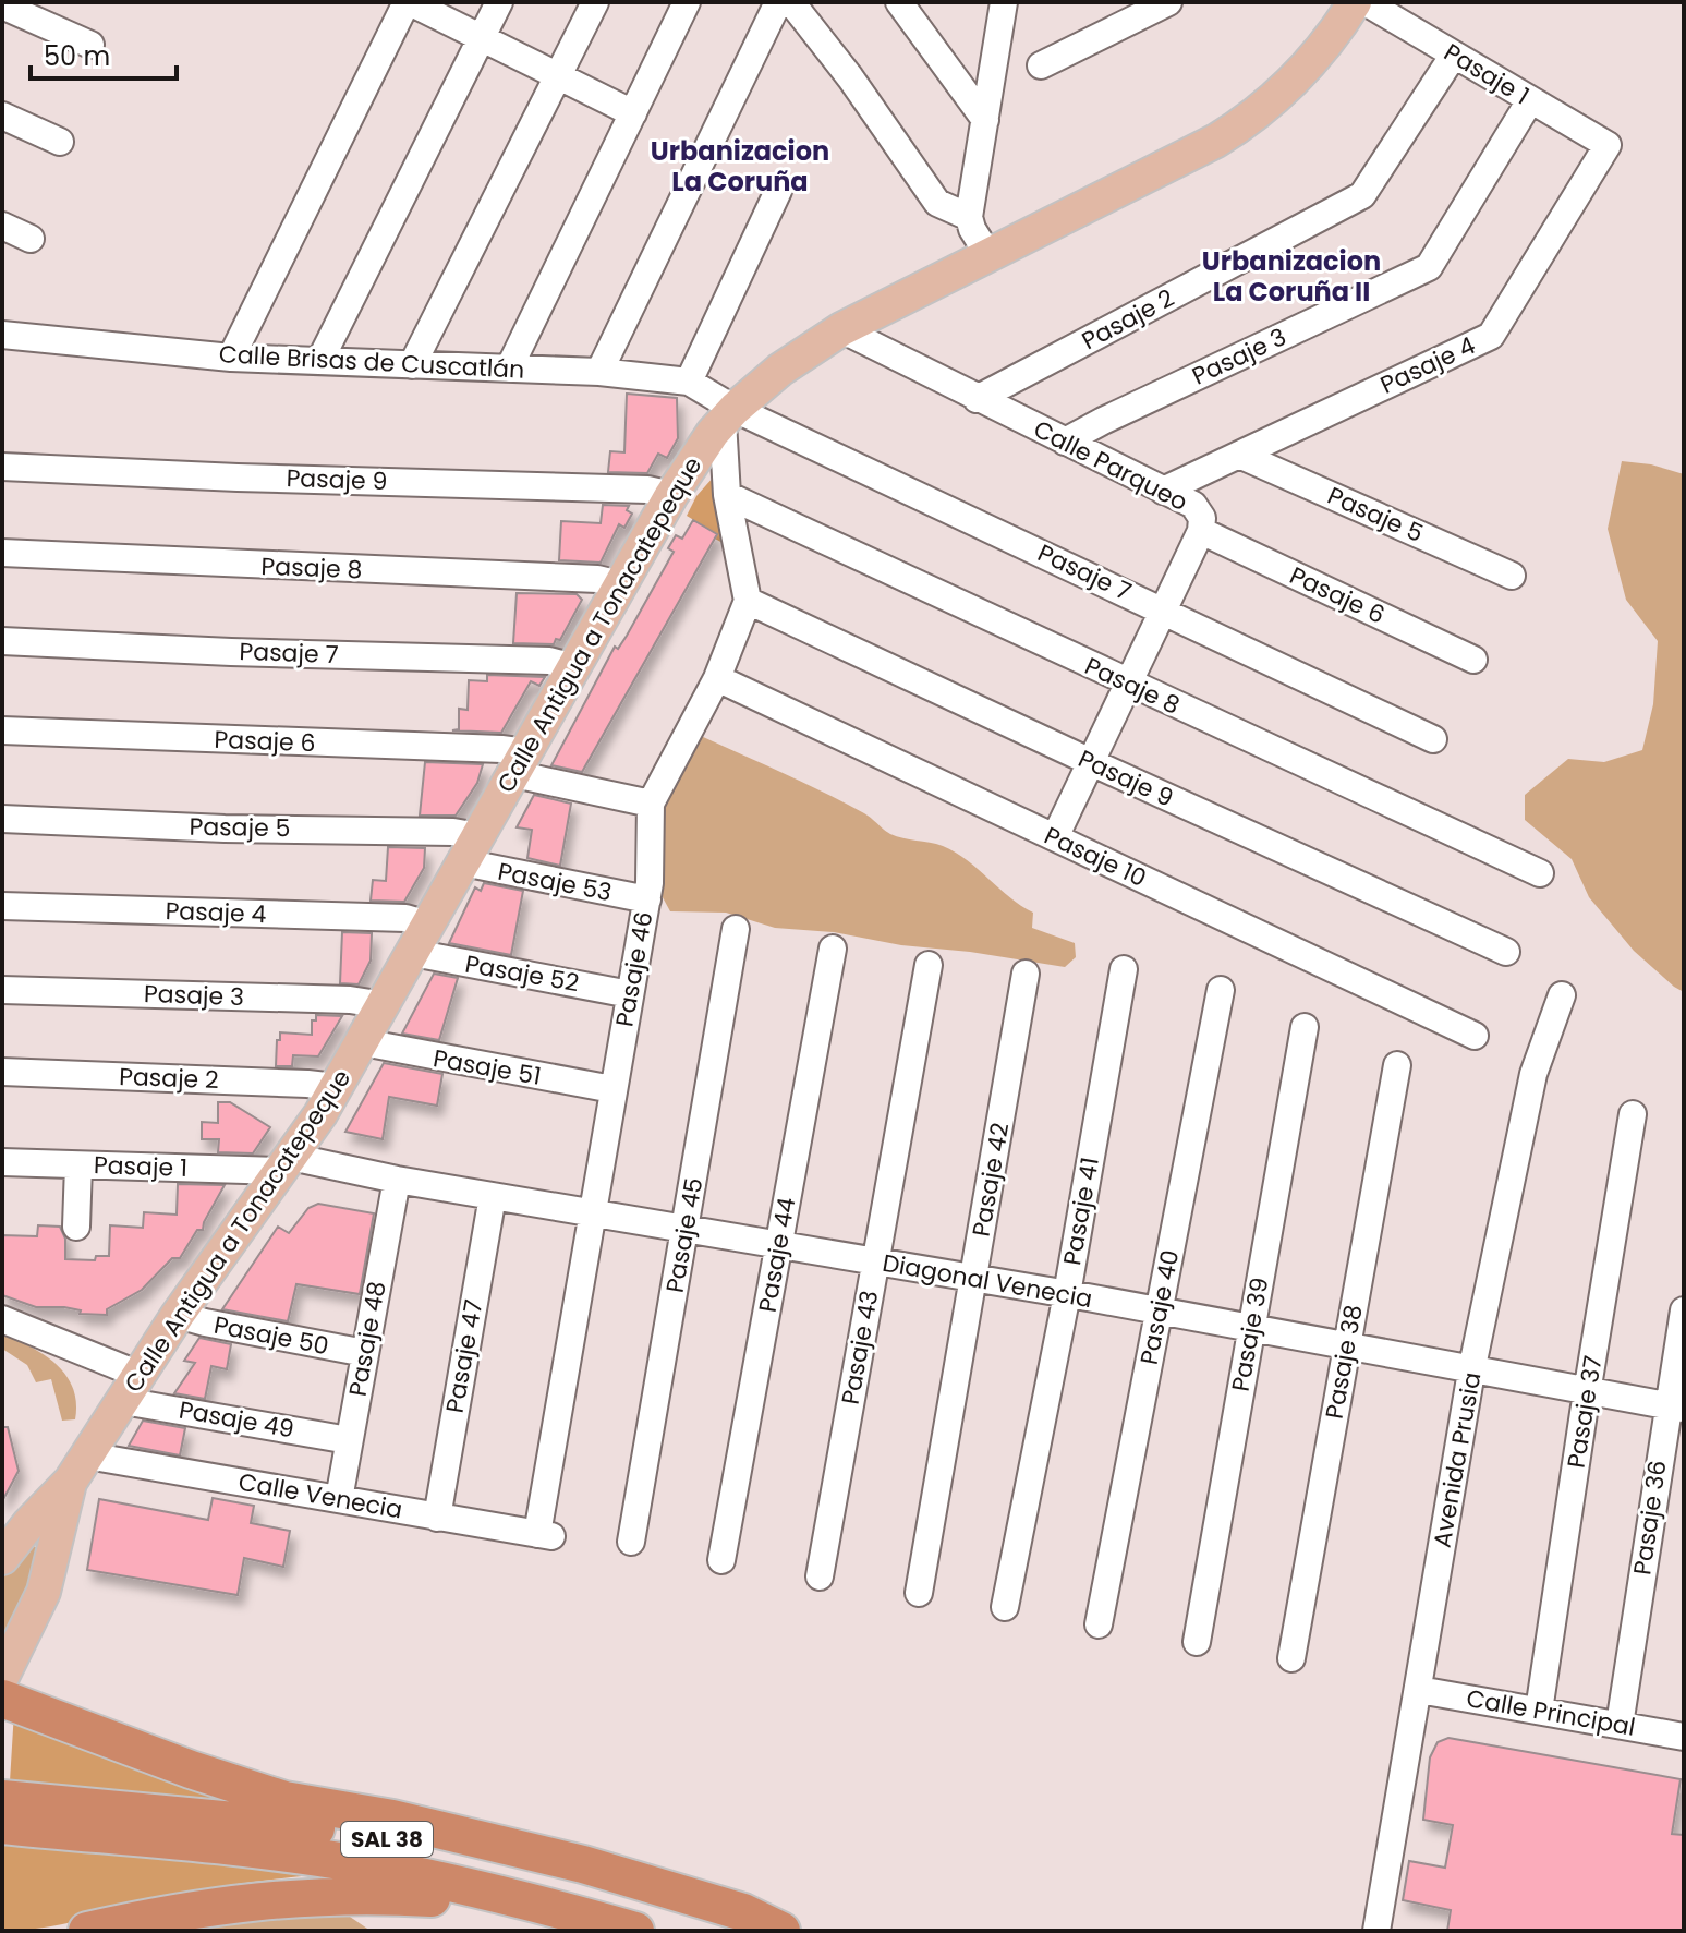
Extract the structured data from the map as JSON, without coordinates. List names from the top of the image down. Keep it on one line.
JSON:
{"streets":{"highway":["SAL 38"],"main road":["Calle Antigua a Tonacatepeque"],"street":["Pasaje 1","Pasaje 2","Pasaje 3","Calle Brisas de Cuscatlán","Pasaje 4","Calle Parqueo","Pasaje 9","Pasaje 5","Pasaje 8","Pasaje 7","Pasaje 6","Pasaje 10","Pasaje 53","Pasaje 46","Pasaje 52","Pasaje 51","Pasaje 42","Pasaje 41","Pasaje 45","Pasaje 44","Diagonal Venecia","Pasaje 40","Pasaje 39","Pasaje 50","Pasaje 48","Pasaje 43","Pasaje 47","Pasaje 38","Pasaje 37","Pasaje 49","Avenida Prusia","Calle Venecia","Pasaje 36","Calle Principal"]},"crossings":[["Pasaje 1","Pasaje 2"],["Pasaje 1","Pasaje 3"],["Pasaje 1","Pasaje 4"],["Pasaje 1","Calle Antigua a Tonacatepeque"],["Pasaje 1","Diagonal Venecia"],["Pasaje 2","Calle Parqueo"],["Pasaje 2","Calle Antigua a Tonacatepeque"],["Pasaje 3","Calle Parqueo"],["Pasaje 3","Calle Antigua a Tonacatepeque"],["Calle Brisas de Cuscatlán","Pasaje 7"],["Calle Brisas de Cuscatlán","Calle Antigua a Tonacatepeque"],["Pasaje 4","Calle Parqueo"],["Pasaje 4","Pasaje 5"],["Pasaje 4","Calle Antigua a Tonacatepeque"],["Pasaje 4","Pasaje 52"],["Calle Parqueo","Pasaje 9"],["Calle Parqueo","Pasaje 8"],["Calle Parqueo","Pasaje 7"],["Calle Parqueo","Pasaje 6"],["Calle Parqueo","Calle Antigua a Tonacatepeque"],["Calle Parqueo","Pasaje 10"],["Pasaje 9","Calle Antigua a Tonacatepeque"],["Pasaje 9","Pasaje 46"],["Pasaje 5","Calle Antigua a Tonacatepeque"],["Pasaje 5","Pasaje 53"],["Pasaje 8","Calle Antigua a Tonacatepeque"],["Pasaje 7","Calle Antigua a Tonacatepeque"],["Pasaje 6","Calle Antigua a Tonacatepeque"],["Pasaje 6","Pasaje 46"],["Calle Antigua a Tonacatepeque","Pasaje 53"],["Calle Antigua a Tonacatepeque","Pasaje 52"],["Calle Antigua a Tonacatepeque","Pasaje 51"],["Calle Antigua a Tonacatepeque","Diagonal Venecia"],["Calle Antigua a Tonacatepeque","Pasaje 50"],["Calle Antigua a Tonacatepeque","Pasaje 49"],["Calle Antigua a Tonacatepeque","Calle Venecia"],["Pasaje 10","Pasaje 46"],["Pasaje 53","Pasaje 46"],["Pasaje 46","Pasaje 52"],["Pasaje 46","Pasaje 51"],["Pasaje 46","Diagonal Venecia"],["Pasaje 46","Calle Venecia"],["Pasaje 42","Diagonal Venecia"],["Pasaje 41","Diagonal Venecia"],["Pasaje 45","Diagonal Venecia"],["Pasaje 44","Diagonal Venecia"],["Diagonal Venecia","Pasaje 40"],["Diagonal Venecia","Pasaje 39"],["Diagonal Venecia","Pasaje 48"],["Diagonal Venecia","Pasaje 43"],["Diagonal Venecia","Pasaje 47"],["Diagonal Venecia","Pasaje 38"],["Diagonal Venecia","Pasaje 37"],["Diagonal Venecia","Avenida Prusia"],["Diagonal Venecia","Pasaje 36"],["Pasaje 50","Pasaje 48"],["Pasaje 48","Pasaje 49"],["Pasaje 48","Calle Venecia"],["Pasaje 47","Calle Venecia"],["Pasaje 37","Calle Principal"],["Avenida Prusia","Calle Principal"],["Pasaje 36","Calle Principal"]],"districts":["Urbanizacion La Coruña","Urbanizacion La Coruña II"],"scale_bar":"50 m"}
